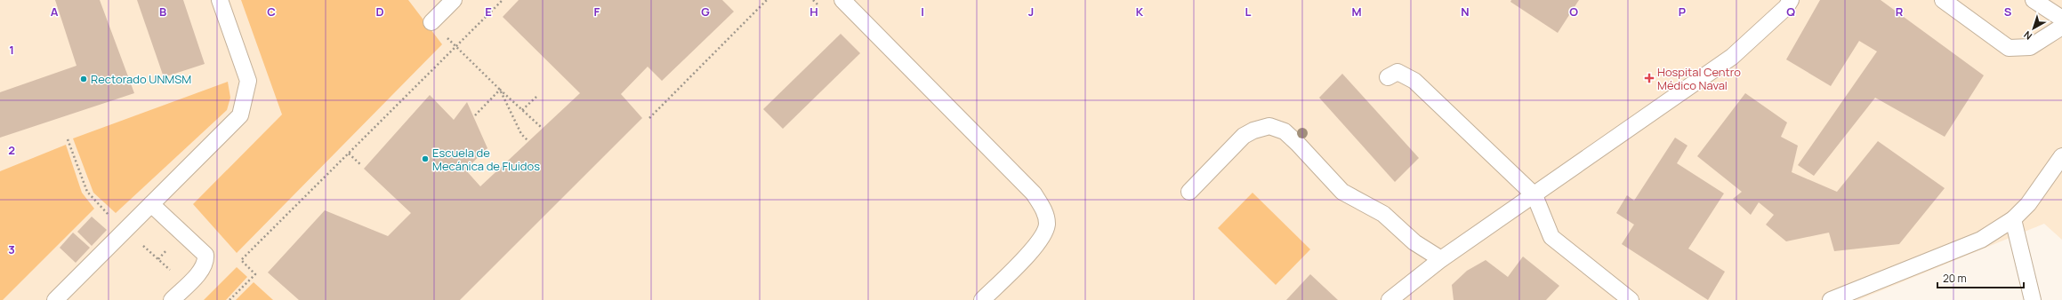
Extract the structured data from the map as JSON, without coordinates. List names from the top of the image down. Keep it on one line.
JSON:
{"places":{"health":["Hospital Centro Médico Naval"],"other":["Rectorado UNMSM","Escuela de Mecánica de Fluidos"]},"scale_bar":"20 m","north":"bottom left","grid":{"columns":["A","B","C","D","E","F","G","H","I","J","K","L","M","N","O","P","Q","R","S"],"rows":["1","2","3"]}}
